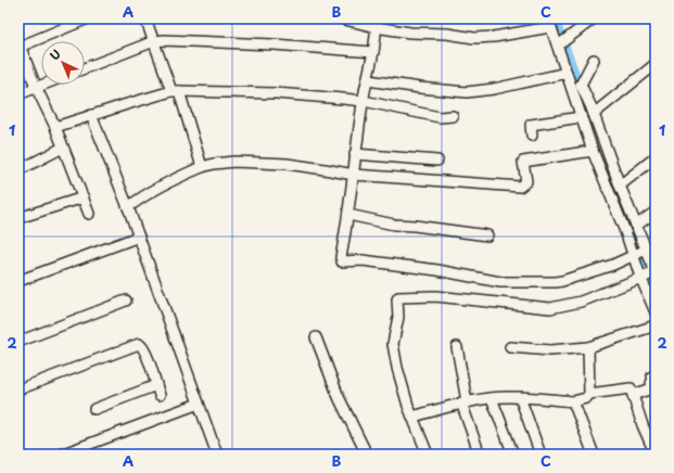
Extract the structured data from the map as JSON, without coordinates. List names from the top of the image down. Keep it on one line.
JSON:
{"north":"top left","grid":{"columns":["A","B","C"],"rows":["1","2"]}}
